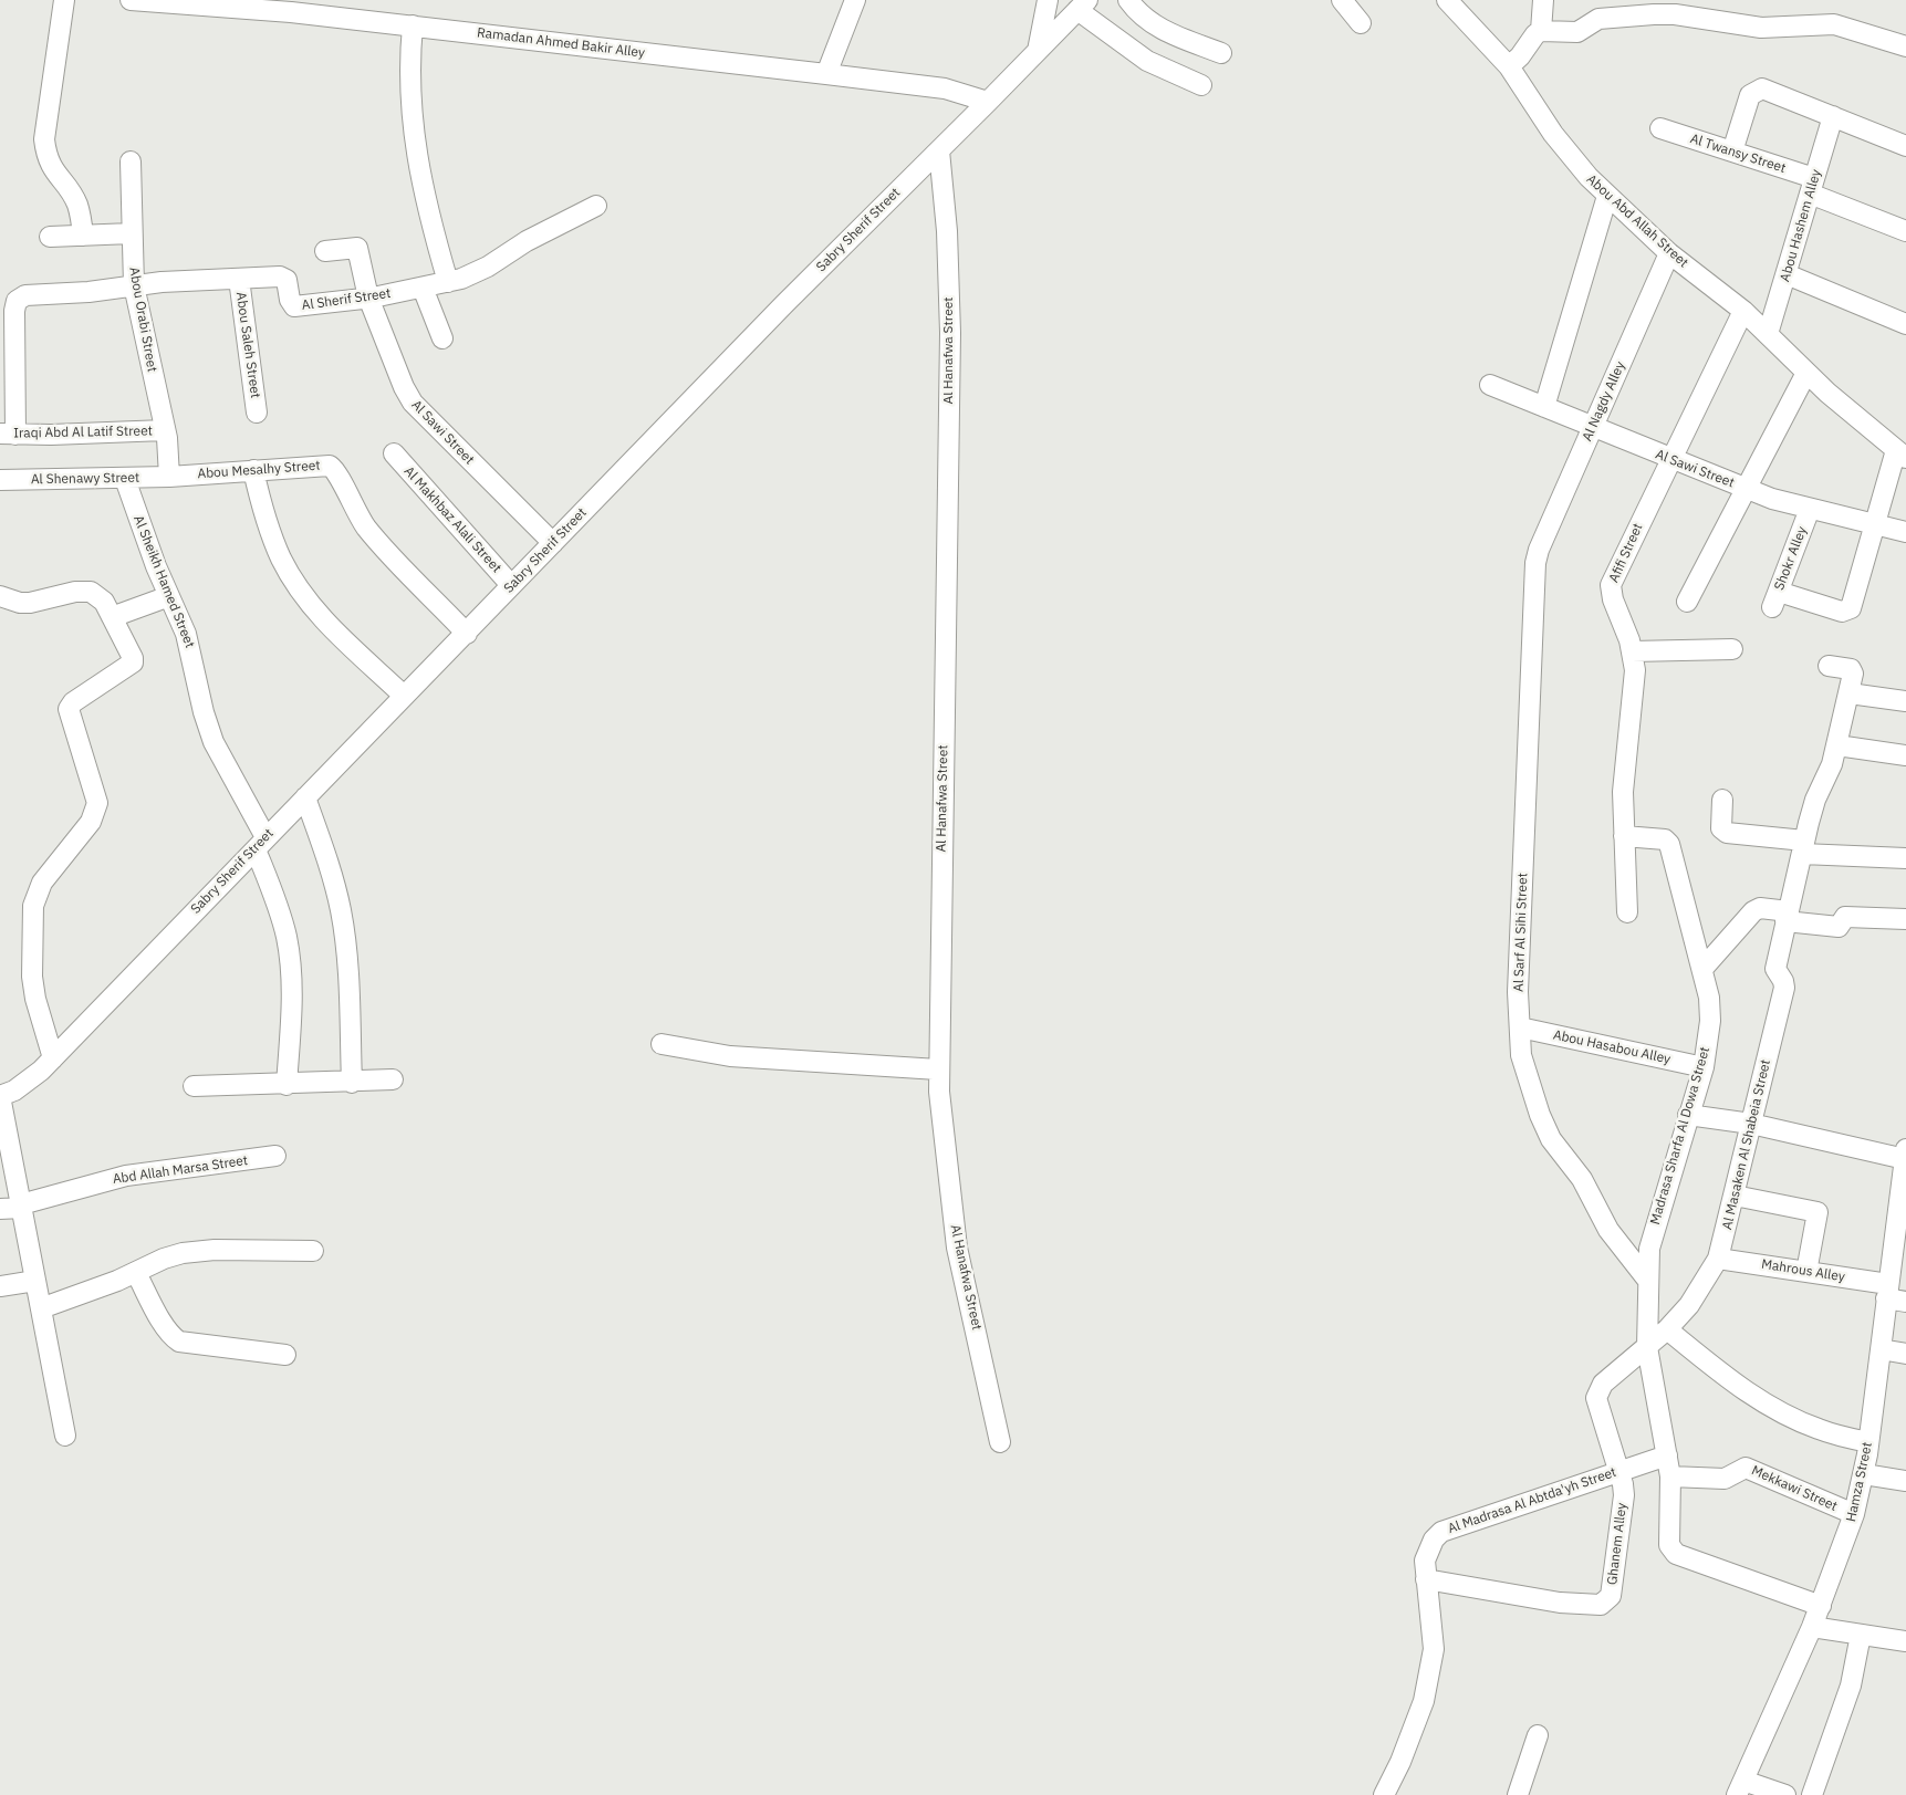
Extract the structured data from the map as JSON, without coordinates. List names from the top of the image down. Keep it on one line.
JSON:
{"streets":{"street":["Ramadan Ahmed Bakir Alley","Al Twansy Street","Abou Abd Allah Street","Abou Hashem Alley","Sabry Sherif Street","Al Sherif Street","Abou Orabi Street","Abou Saleh Street","Al Hanafwa Street","Al Nagdy Alley","Iraqi Abd Al Latif Street","Al Sawi Street","Abou Mesalhy Street","Al Shenawy Street","Al Makhbaz Alali Street","Afifi Street","Shokr Alley","Al Sheikh Hamed Street","Al Sarf Al Sihi Street","Abou Hasabou Alley","Madrasa Sharfa Al Dowa Street","Al Masaken Al Shabeia Street","Abd Allah Marsa Street","Mahrous Alley","Hamza Street","Mekkawi Street","Al Madrasa Al Abtda'yh Street","Ghanem Alley"]},"crossings":[["Ramadan Ahmed Bakir Alley","Sabry Sherif Street"],["Al Twansy Street","Abou Hashem Alley"],["Abou Abd Allah Street","Abou Hashem Alley"],["Abou Abd Allah Street","Al Nagdy Alley"],["Abou Abd Allah Street","Afifi Street"],["Sabry Sherif Street","Al Hanafwa Street"],["Sabry Sherif Street","Al Sawi Street"],["Sabry Sherif Street","Abou Mesalhy Street"],["Sabry Sherif Street","Al Makhbaz Alali Street"],["Sabry Sherif Street","Al Sheikh Hamed Street"],["Al Sherif Street","Abou Orabi Street"],["Al Sherif Street","Abou Saleh Street"],["Al Sherif Street","Iraqi Abd Al Latif Street"],["Al Sherif Street","Al Sawi Street"],["Abou Orabi Street","Iraqi Abd Al Latif Street"],["Abou Orabi Street","Abou Mesalhy Street"],["Abou Orabi Street","Al Shenawy Street"],["Al Nagdy Alley","Al Sawi Street"],["Al Nagdy Alley","Al Sarf Al Sihi Street"],["Al Sawi Street","Afifi Street"],["Al Sawi Street","Shokr Alley"],["Abou Mesalhy Street","Al Shenawy Street"],["Al Shenawy Street","Al Sheikh Hamed Street"],["Afifi Street","Madrasa Sharfa Al Dowa Street"],["Al Sarf Al Sihi Street","Abou Hasabou Alley"],["Al Sarf Al Sihi Street","Madrasa Sharfa Al Dowa Street"],["Abou Hasabou Alley","Madrasa Sharfa Al Dowa Street"],["Madrasa Sharfa Al Dowa Street","Al Masaken Al Shabeia Street"],["Madrasa Sharfa Al Dowa Street","Hamza Street"],["Madrasa Sharfa Al Dowa Street","Mekkawi Street"],["Madrasa Sharfa Al Dowa Street","Al Madrasa Al Abtda'yh Street"],["Madrasa Sharfa Al Dowa Street","Ghanem Alley"],["Al Masaken Al Shabeia Street","Mahrous Alley"],["Al Masaken Al Shabeia Street","Ghanem Alley"],["Mahrous Alley","Hamza Street"],["Hamza Street","Mekkawi Street"],["Al Madrasa Al Abtda'yh Street","Ghanem Alley"]]}
